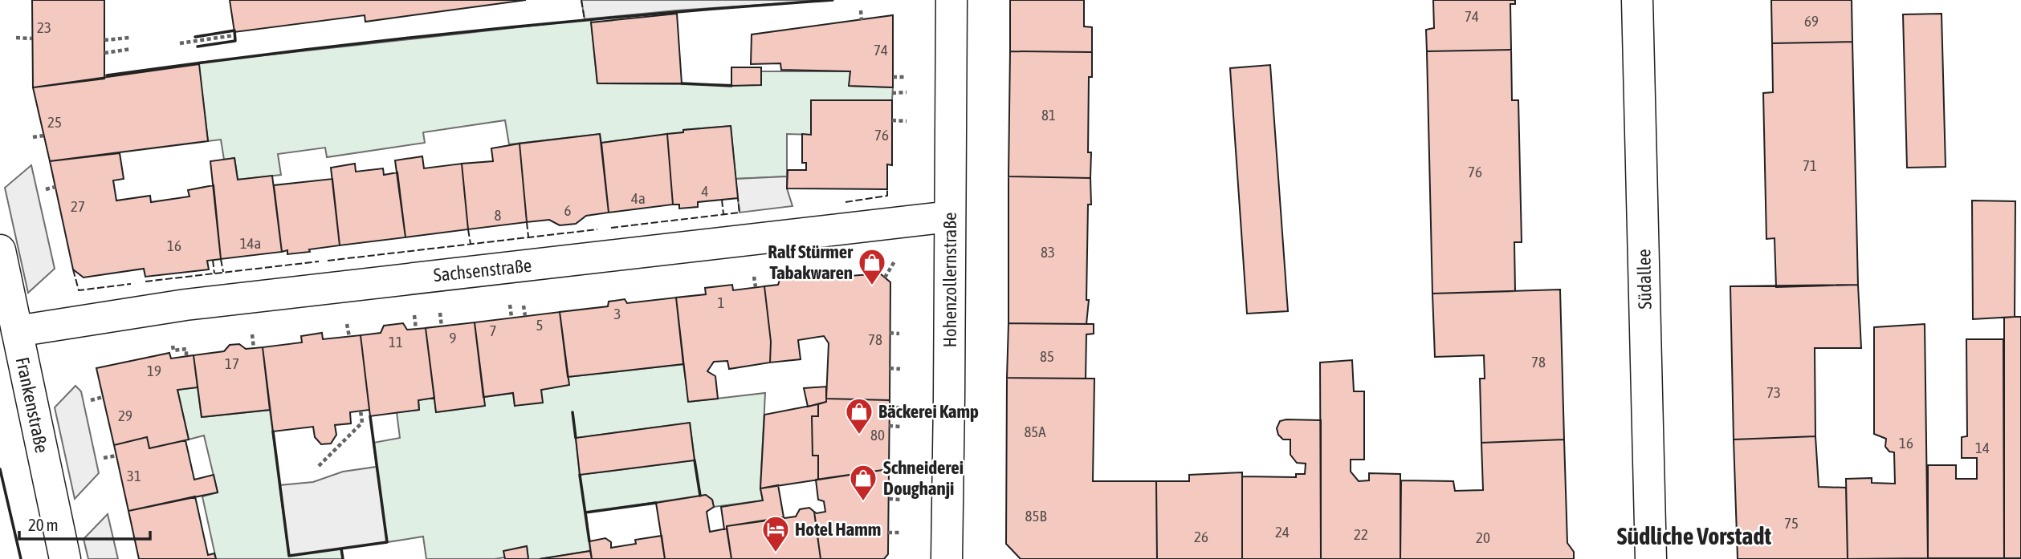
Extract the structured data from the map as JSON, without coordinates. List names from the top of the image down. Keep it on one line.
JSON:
{"streets":{"street":["Sachsenstraße","Südallee","Hohenzollernstraße","Frankenstraße"]},"crossings":[["Sachsenstraße","Hohenzollernstraße"],["Sachsenstraße","Frankenstraße"]],"districts":["Südliche Vorstadt"],"places":{"shop":["Ralf Stürmer Tabakwaren","Bäckerei Kamp","Schneiderei Doughanji"],"hotel":["Hotel Hamm"]},"house_numbers":["74","69","23","74","81","25","76","71","76","4","4a","27","6","8","14a","16","83","1","3","5","7","9","78","11","85","78","17","19","73","29","85A","80","16","14","31","85B","75","24","22","26","20"],"scale_bar":"20 m"}
